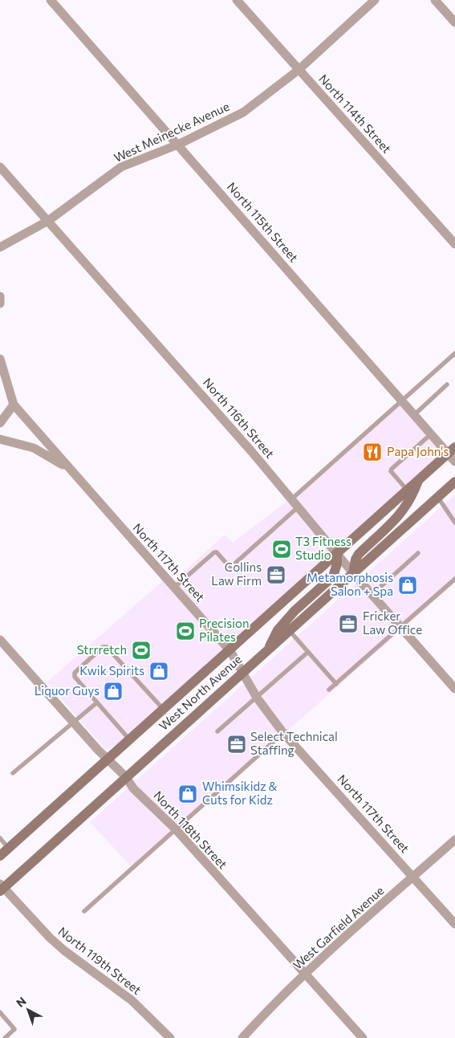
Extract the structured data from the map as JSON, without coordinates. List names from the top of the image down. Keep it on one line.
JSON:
{"streets":{"main road":["West North Avenue"],"street":["North 114th Street","West Meinecke Avenue","North 115th Street","North 116th Street","North 117th Street","North 118th Street","West Garfield Avenue","North 119th Street"]},"crossings":[["North 114th Street","West Meinecke Avenue"],["West Meinecke Avenue","North 115th Street"],["West Meinecke Avenue","North 116th Street"],["North 115th Street","West North Avenue"],["North 116th Street","West North Avenue"],["North 117th Street","West North Avenue"],["North 117th Street","West Garfield Avenue"],["West North Avenue","North 118th Street"],["West North Avenue","North 119th Street"],["North 118th Street","West Garfield Avenue"]],"places":{"restaurant":["Papa John's"],"sports":["T3 Fitness Studio","Precision Pilates","Strrretch"],"office":["Collins Law Firm","Fricker Law Office","Select Technical Staffing"],"shop":["Metamorphosis Salon + Spa","Kwik Spirits","Liquor Guys","Whimsikidz & Cuts for Kidz"]},"north":"top left"}
